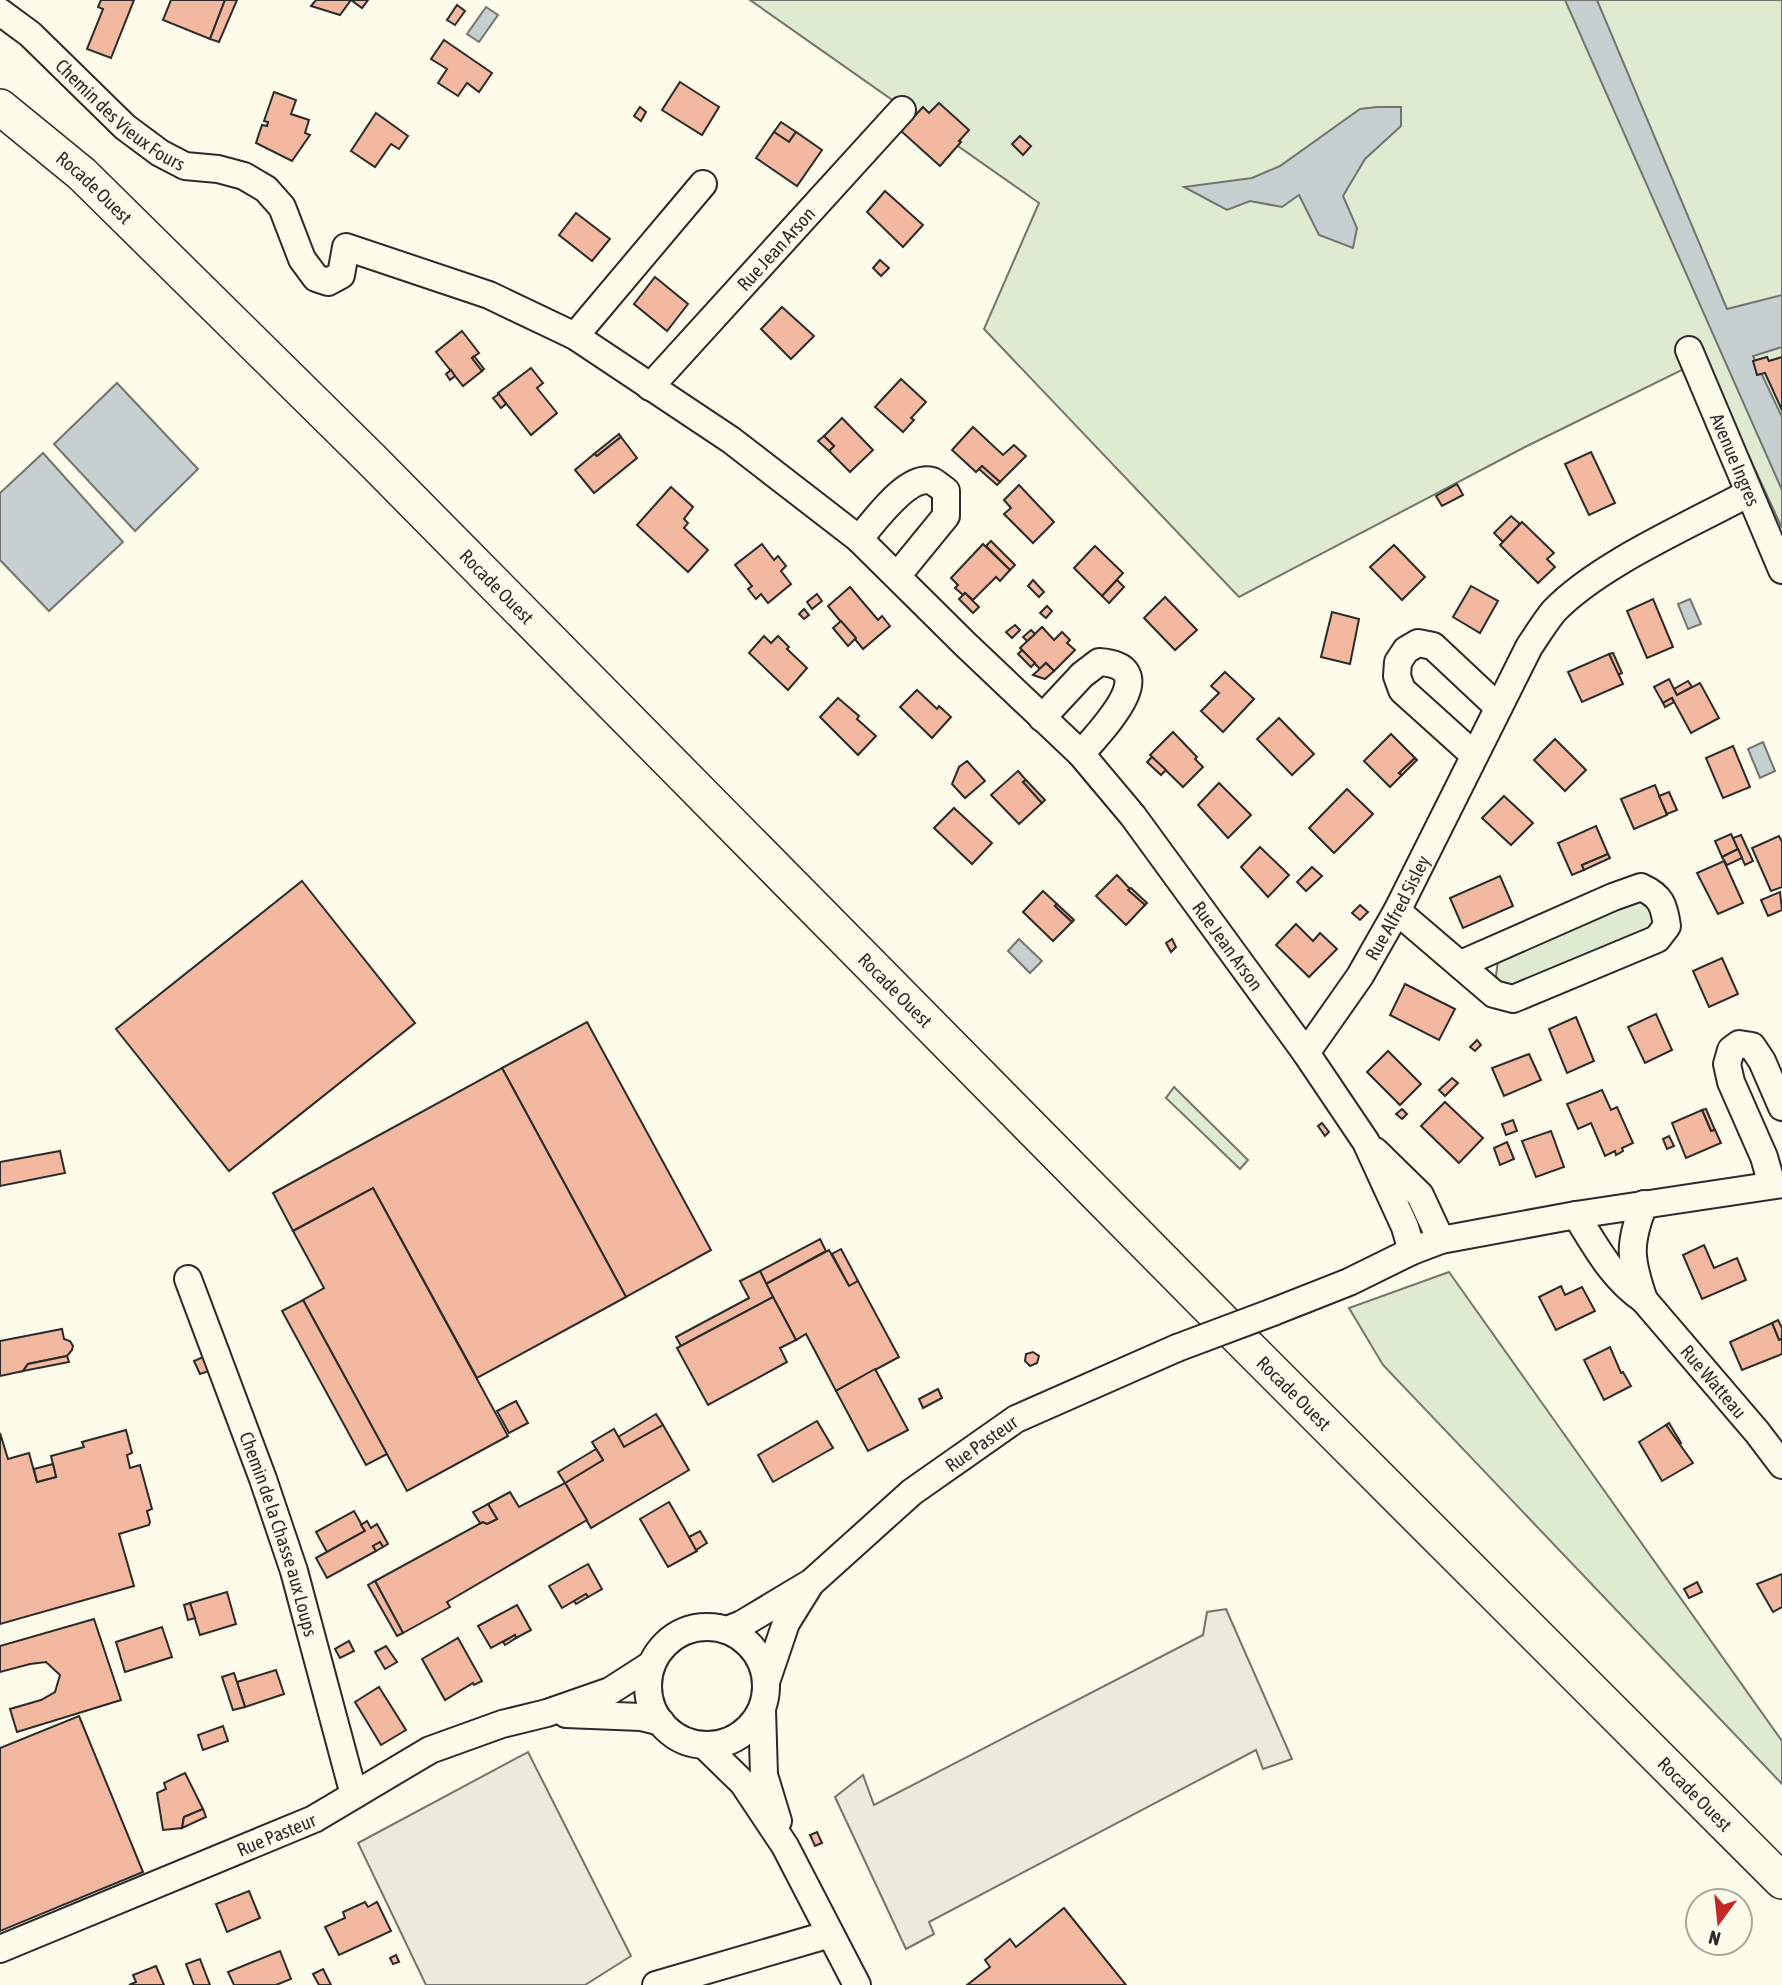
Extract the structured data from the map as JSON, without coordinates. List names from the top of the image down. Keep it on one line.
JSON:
{"streets":{"main road":["Rocade Ouest"],"street":["Chemin des Vieux Fours","Rue Jean Arson","Avenue Ingres","Rue Alfred Sisley","Rue Watteau","Rue Pasteur","Chemin de la Chasse aux Loups"]},"crossings":[["Chemin des Vieux Fours","Rue Jean Arson"],["Rue Jean Arson","Rue Alfred Sisley"],["Rue Jean Arson","Rue Pasteur"],["Avenue Ingres","Rue Alfred Sisley"],["Rue Watteau","Rue Pasteur"],["Rue Pasteur","Chemin de la Chasse aux Loups"]],"north":"bottom"}
